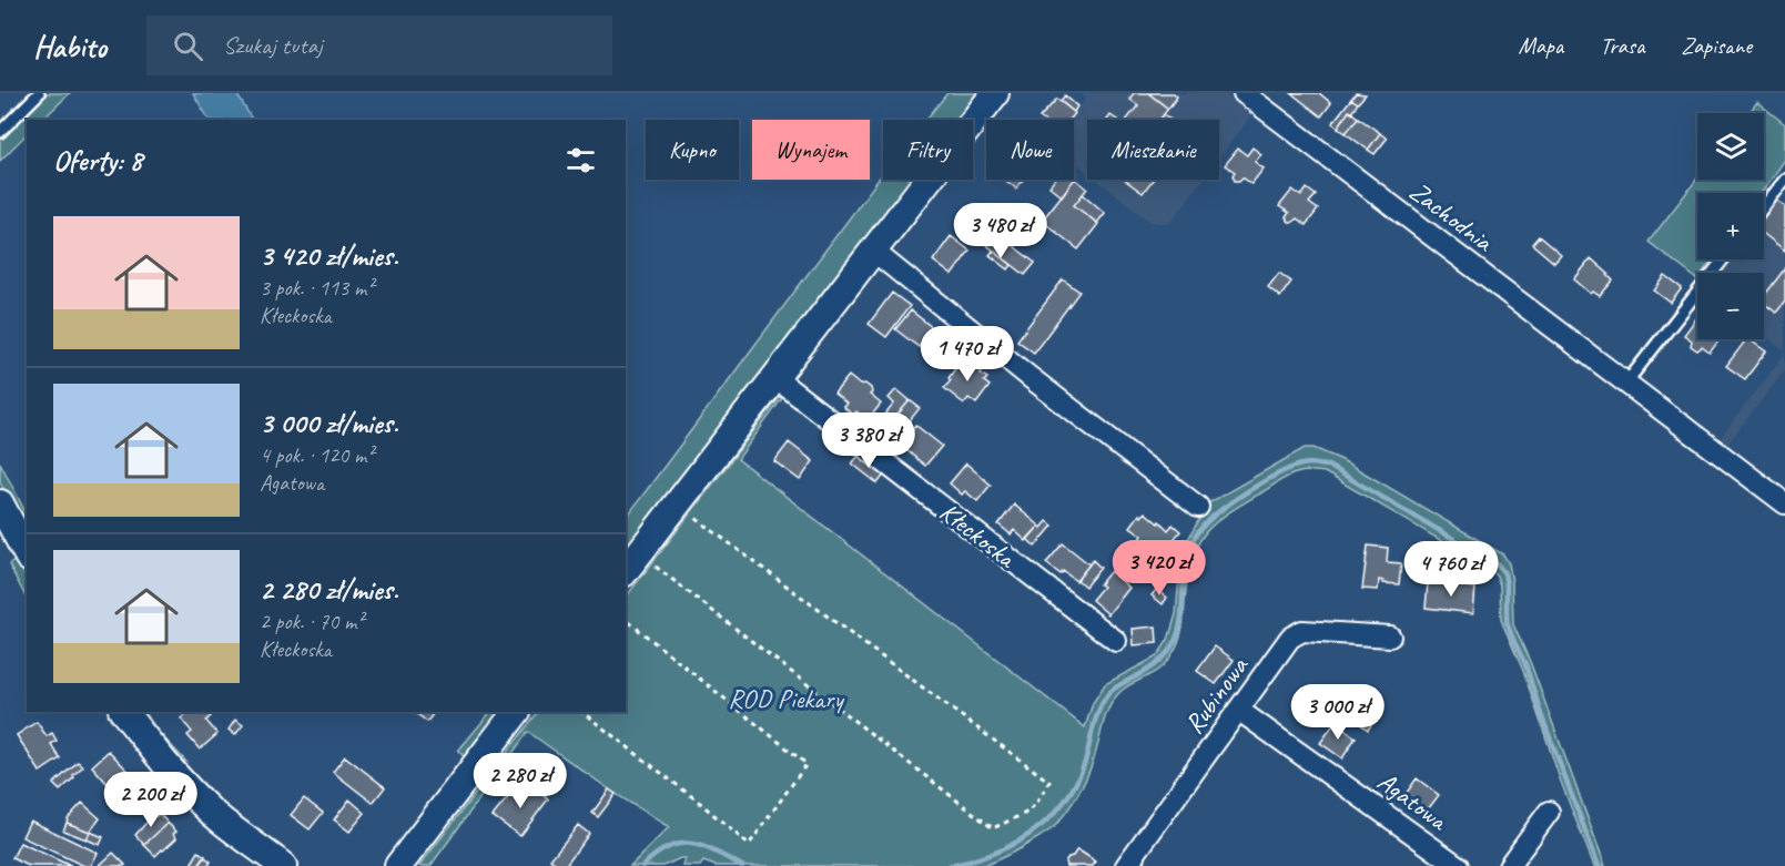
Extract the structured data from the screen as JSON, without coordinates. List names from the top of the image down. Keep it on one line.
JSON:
{"streets":{"street":["Zachodnia","Kłeckoska","Rubinowa","Agatowa"]},"crossings":[["Rubinowa","Agatowa"]],"parks":["ROD Piekary"],"page":{"header":"Habito","search":"Szukaj tutaj","nav":["Mapa","Trasa","Zapisane"],"map_buttons":["+","−"],"chip":["Kupno","Wynajem","Filtry","Nowe","Mieszkanie"],"heading":"Oferty: 8","list":[{"name":"3 420 zł/mies.","note":"3 pok. · 113 m² · Kłeckoska"},{"name":"3 000 zł/mies.","note":"4 pok. · 120 m² · Agatowa"},{"name":"2 280 zł/mies.","note":"2 pok. · 70 m² · Kłeckoska"}],"price":["3 480 zł","1 470 zł","3 380 zł","3 420 zł","4 760 zł","3 000 zł","2 280 zł","2 200 zł"]}}
